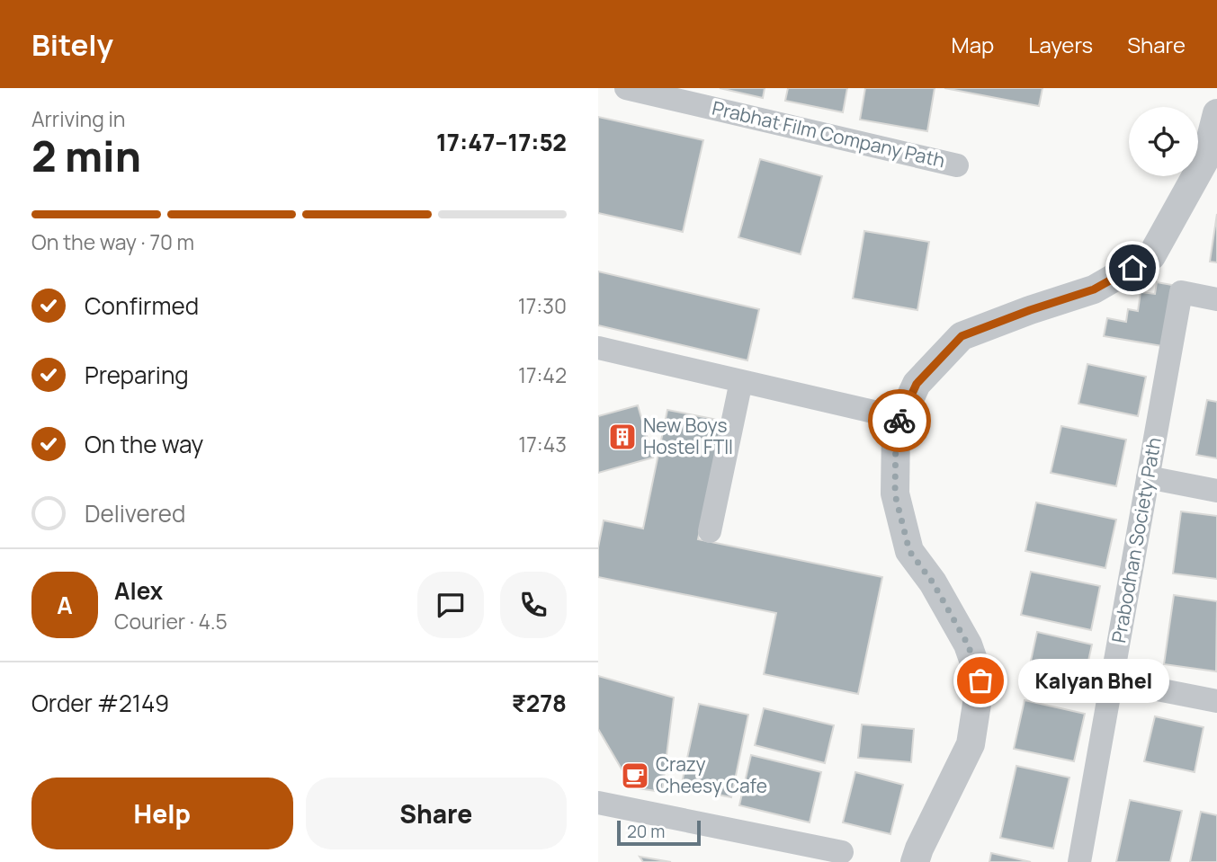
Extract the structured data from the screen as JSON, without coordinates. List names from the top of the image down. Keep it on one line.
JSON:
{"streets":{"street":["Prabhat Film Company Path","Prabodhan Society Path"]},"places":{"building":["New Boys Hostel FTII"],"other":["Kalyan Bhel"],"cafe":["Crazy Cheesy Cafe"]},"scale_bar":"20 m","page":{"header":"Bitely","nav":["Map","Layers","Share"],"heading":["2 min","Arriving in","17:47–17:52"],"panel":["Alex","Courier · 4.5","Order #2149","₹278"],"bar":"On the way · 70 m","list":[["Confirmed","17:30"],["Preparing","17:42"],["On the way","17:43"],"Delivered"],"round":"A","bubble":"Kalyan Bhel","buttons":["Help","Share"],"scale":"20 m"}}
